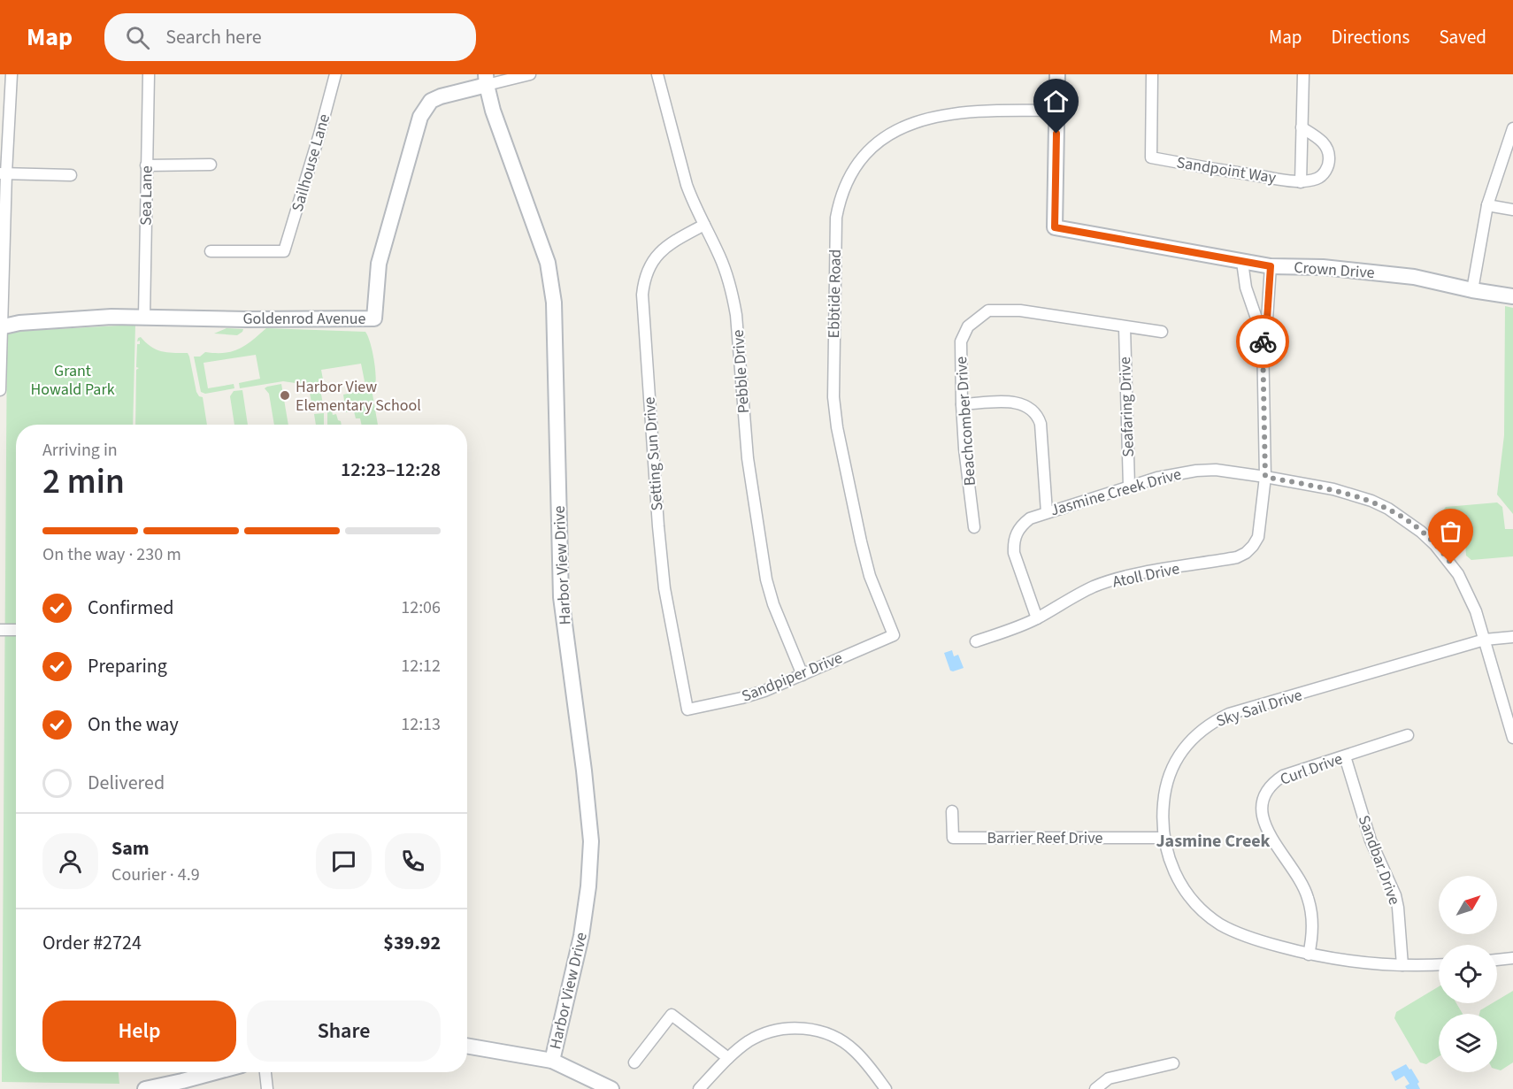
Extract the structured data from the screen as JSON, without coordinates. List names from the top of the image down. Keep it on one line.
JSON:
{"streets":{"street":["Sailhouse Lane","Sandpoint Way","Sea Lane","Crown Drive","Ebbtide Road","Goldenrod Avenue","Pebble Drive","Seafaring Drive","Beachcomber Drive","Setting Sun Drive","Jasmine Creek Drive","Harbor View Drive","Atoll Drive","Sandpiper Drive","Sky Sail Drive","Curl Drive","Barrier Reef Drive","Sandbar Drive"]},"crossings":[["Sea Lane","Goldenrod Avenue"],["Crown Drive","Ebbtide Road"],["Ebbtide Road","Sandpiper Drive"],["Goldenrod Avenue","Harbor View Drive"],["Pebble Drive","Setting Sun Drive"],["Pebble Drive","Sandpiper Drive"],["Seafaring Drive","Beachcomber Drive"],["Seafaring Drive","Jasmine Creek Drive"],["Setting Sun Drive","Sandpiper Drive"],["Jasmine Creek Drive","Atoll Drive"],["Jasmine Creek Drive","Sky Sail Drive"],["Sky Sail Drive","Curl Drive"],["Sky Sail Drive","Barrier Reef Drive"],["Sky Sail Drive","Sandbar Drive"],["Curl Drive","Sandbar Drive"]],"districts":["Jasmine Creek"],"parks":["Grant Howald Park"],"places":["Harbor View Elementary School"],"north":"top right","page":{"header":"Map","search":"Search here","nav":["Map","Directions","Saved"],"heading":["2 min","Arriving in","12:23–12:28"],"panel":["Sam","Courier · 4.9","Order #2724","$39.92"],"bar":"On the way · 230 m","list":[["Confirmed","12:06"],["Preparing","12:12"],["On the way","12:13"],"Delivered"],"buttons":["Help","Share"]}}
